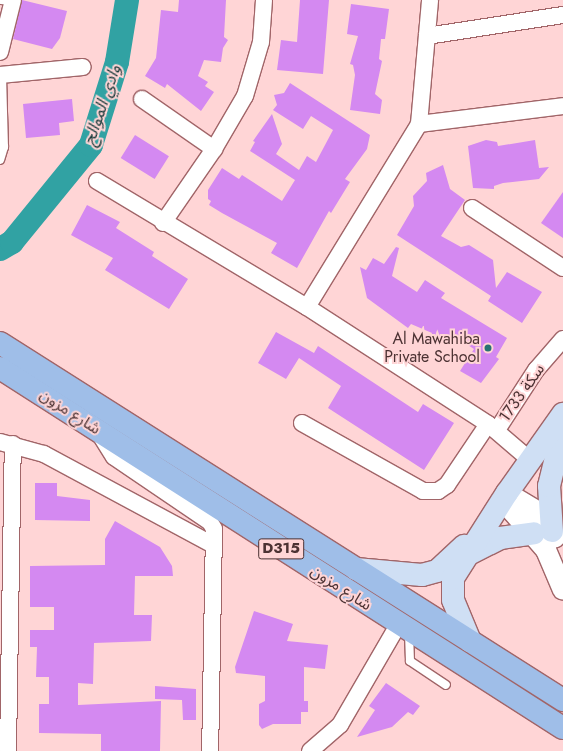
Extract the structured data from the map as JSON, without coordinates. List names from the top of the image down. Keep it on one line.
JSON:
{"streets":{"main road":["شارع مزون","D315"],"street":["سكة 1733"]},"water":["وادي الموالح"],"places":["Al Mawahiba Private School"]}
